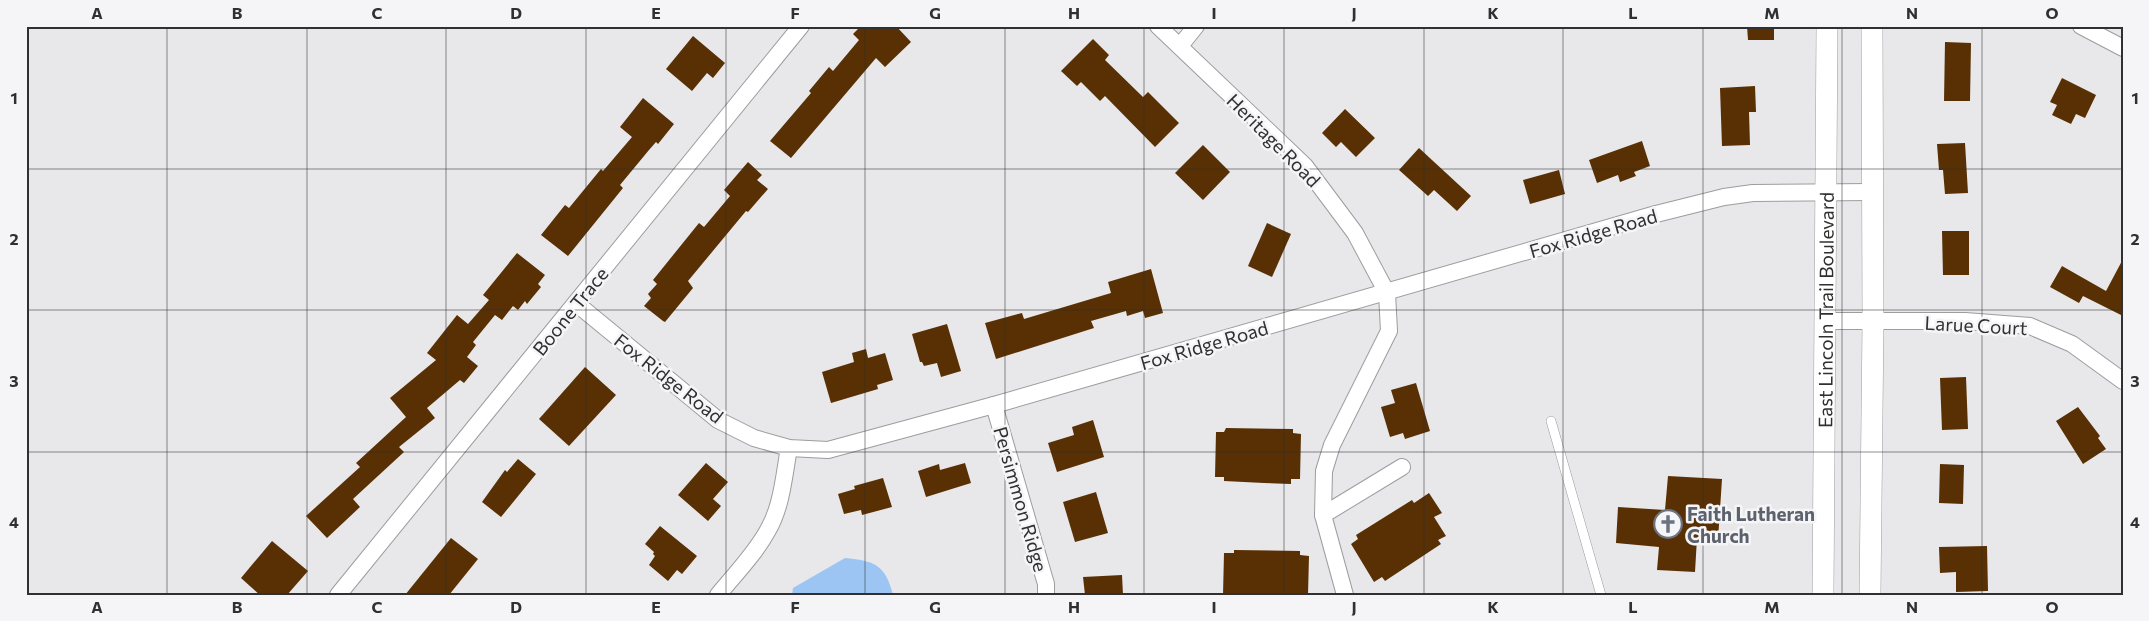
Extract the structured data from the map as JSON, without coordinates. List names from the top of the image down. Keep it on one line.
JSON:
{"streets":{"street":["Heritage Road","Fox Ridge Road","East Lincoln Trail Boulevard","Boone Trace","Larue Court","Persimmon Ridge"]},"crossings":[["Heritage Road","Fox Ridge Road"],["Fox Ridge Road","East Lincoln Trail Boulevard"],["Fox Ridge Road","Boone Trace"],["Fox Ridge Road","Persimmon Ridge"],["East Lincoln Trail Boulevard","Larue Court"]],"places":{"church":["Faith Lutheran Church"]},"grid":{"columns":["A","B","C","D","E","F","G","H","I","J","K","L","M","N","O"],"rows":["1","2","3","4"]}}
